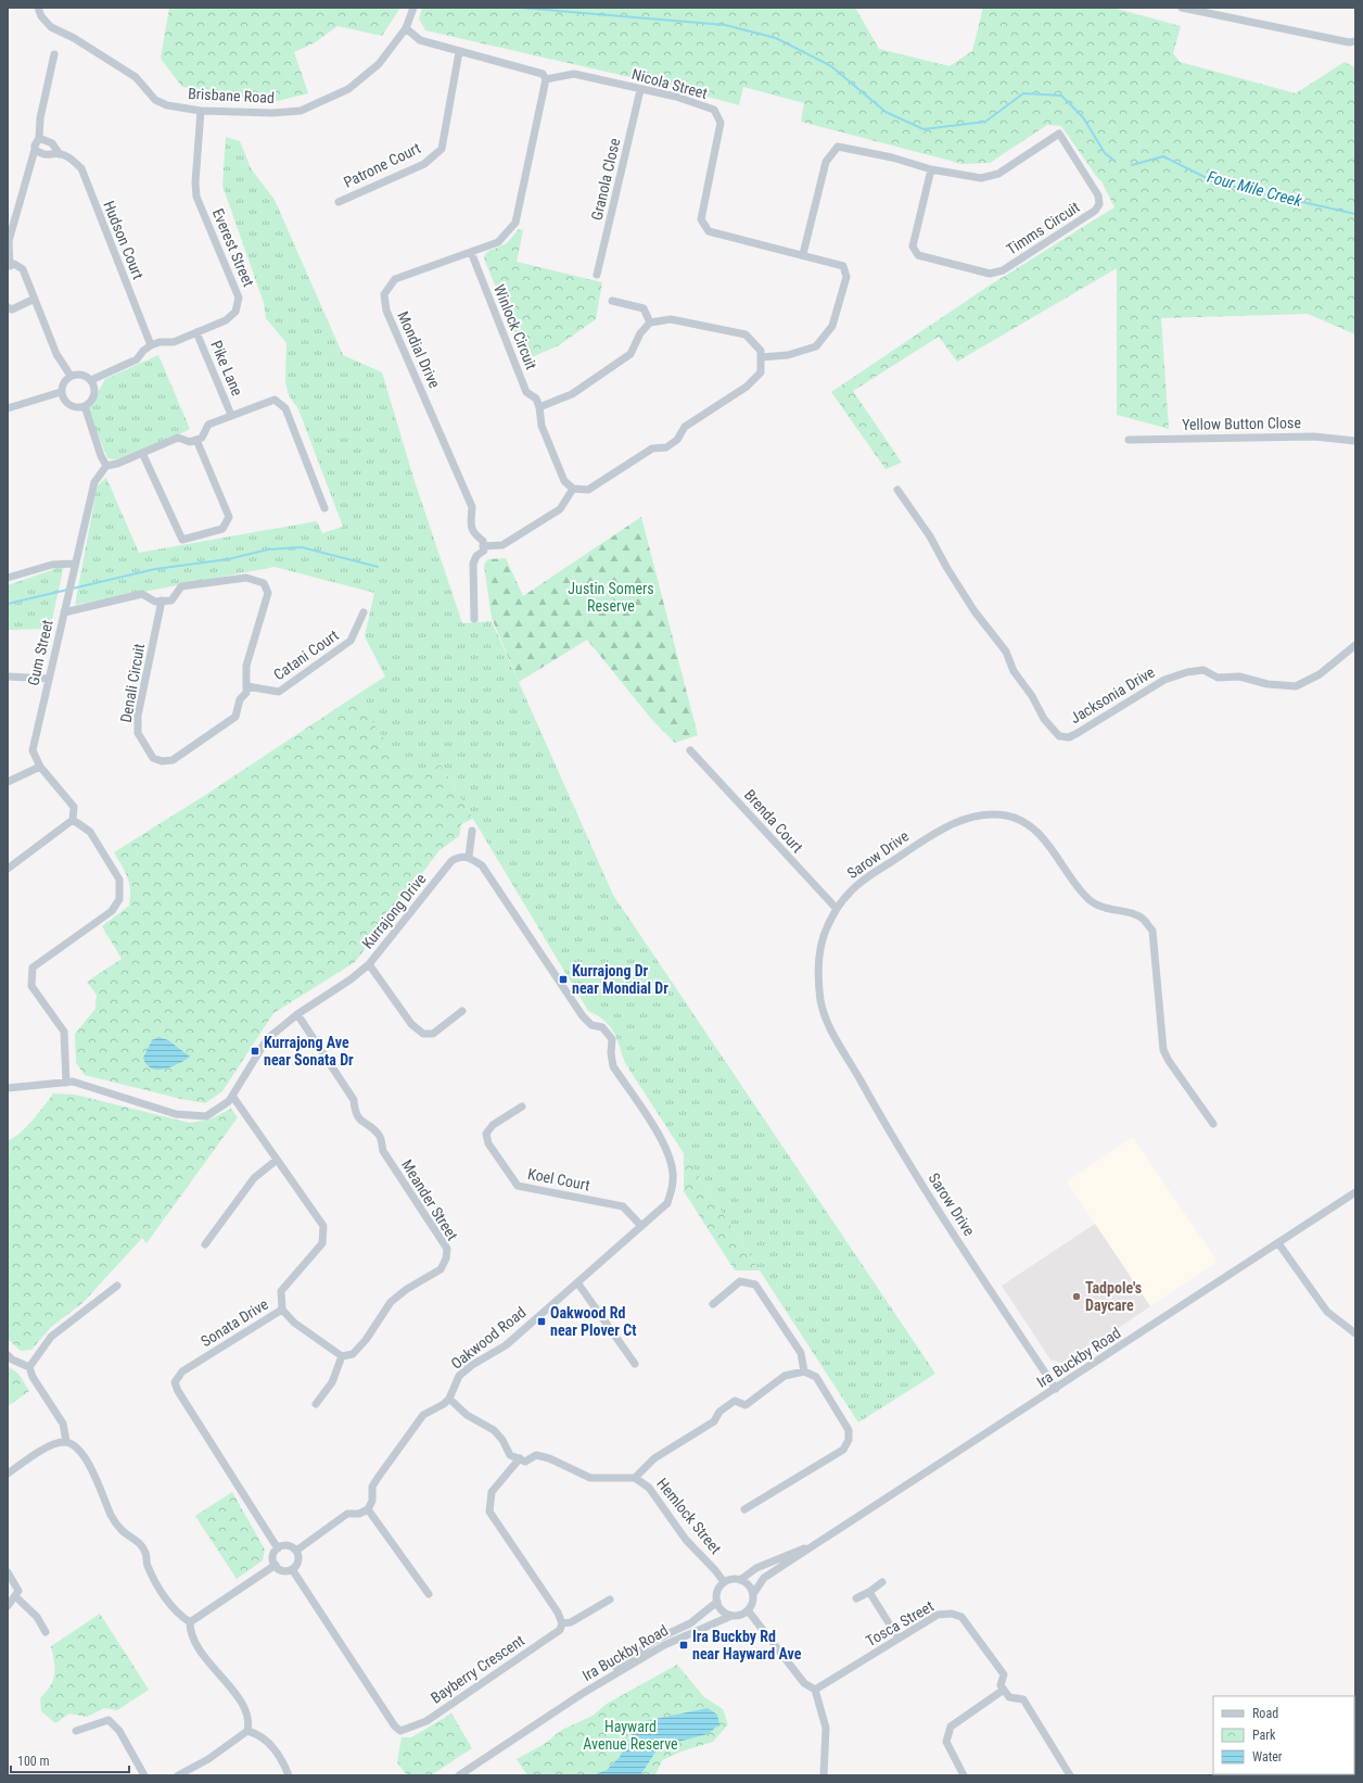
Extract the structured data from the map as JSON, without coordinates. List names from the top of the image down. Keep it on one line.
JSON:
{"streets":{"street":["Nicola Street","Brisbane Road","Patrone Court","Granola Close","Timms Circuit","Hudson Court","Everest Street","Winlock Circuit","Mondial Drive","Pike Lane","Yellow Button Close","Gum Street","Catani Court","Denali Circuit","Jacksonia Drive","Brenda Court","Sarow Drive","Kurrajong Drive","Koel Court","Meander Street","Sonata Drive","Oakwood Road","Ira Buckby Road","Hemlock Street","Tosca Street","Bayberry Crescent"]},"crossings":[["Nicola Street","Granola Close"],["Nicola Street","Timms Circuit"],["Nicola Street","Mondial Drive"],["Brisbane Road","Everest Street"],["Hudson Court","Everest Street"],["Everest Street","Pike Lane"],["Winlock Circuit","Mondial Drive"],["Catani Court","Denali Circuit"],["Brenda Court","Sarow Drive"],["Sarow Drive","Ira Buckby Road"],["Kurrajong Drive","Meander Street"],["Kurrajong Drive","Sonata Drive"],["Kurrajong Drive","Oakwood Road"],["Koel Court","Oakwood Road"],["Sonata Drive","Bayberry Crescent"],["Ira Buckby Road","Hemlock Street"]],"water":["Four Mile Creek"],"parks":["Justin Somers Reserve","Hayward Avenue Reserve"],"places":{"transit":["Kurrajong Dr near Mondial Dr","Kurrajong Ave near Sonata Dr","Oakwood Rd near Plover Ct","Ira Buckby Rd near Hayward Ave"],"other":["Tadpole's Daycare"]},"legend":["Road","Park","Water"],"scale_bar":"100 m"}
